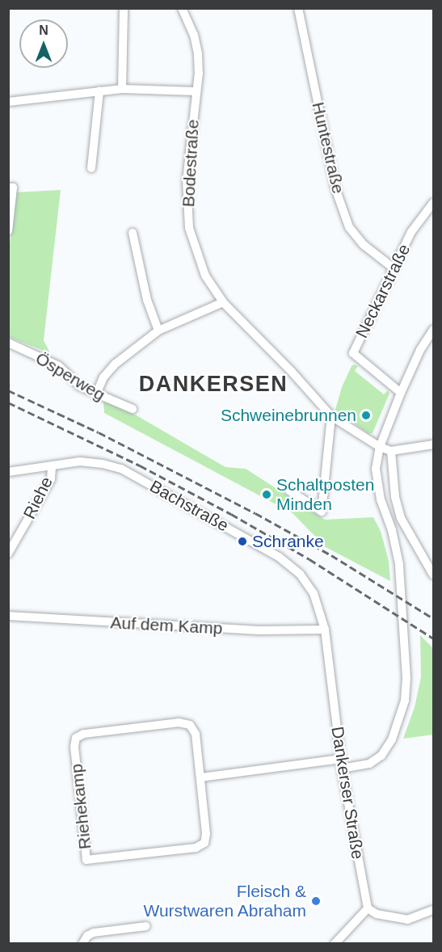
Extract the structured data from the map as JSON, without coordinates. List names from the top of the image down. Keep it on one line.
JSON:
{"streets":{"street":["Huntestraße","Bodestraße","Neckarstraße","Ösperweg","Riehe","Bachstraße","Auf dem Kamp","Dankerser Straße","Riehekamp"]},"crossings":[["Huntestraße","Neckarstraße"],["Riehe","Bachstraße"],["Bachstraße","Auf dem Kamp"],["Bachstraße","Dankerser Straße"],["Auf dem Kamp","Dankerser Straße"]],"districts":["DANKERSEN"],"places":["Schweinebrunnen","Schaltposten Minden","Schranke","Fleisch & Wurstwaren Abraham"],"north":"top"}
